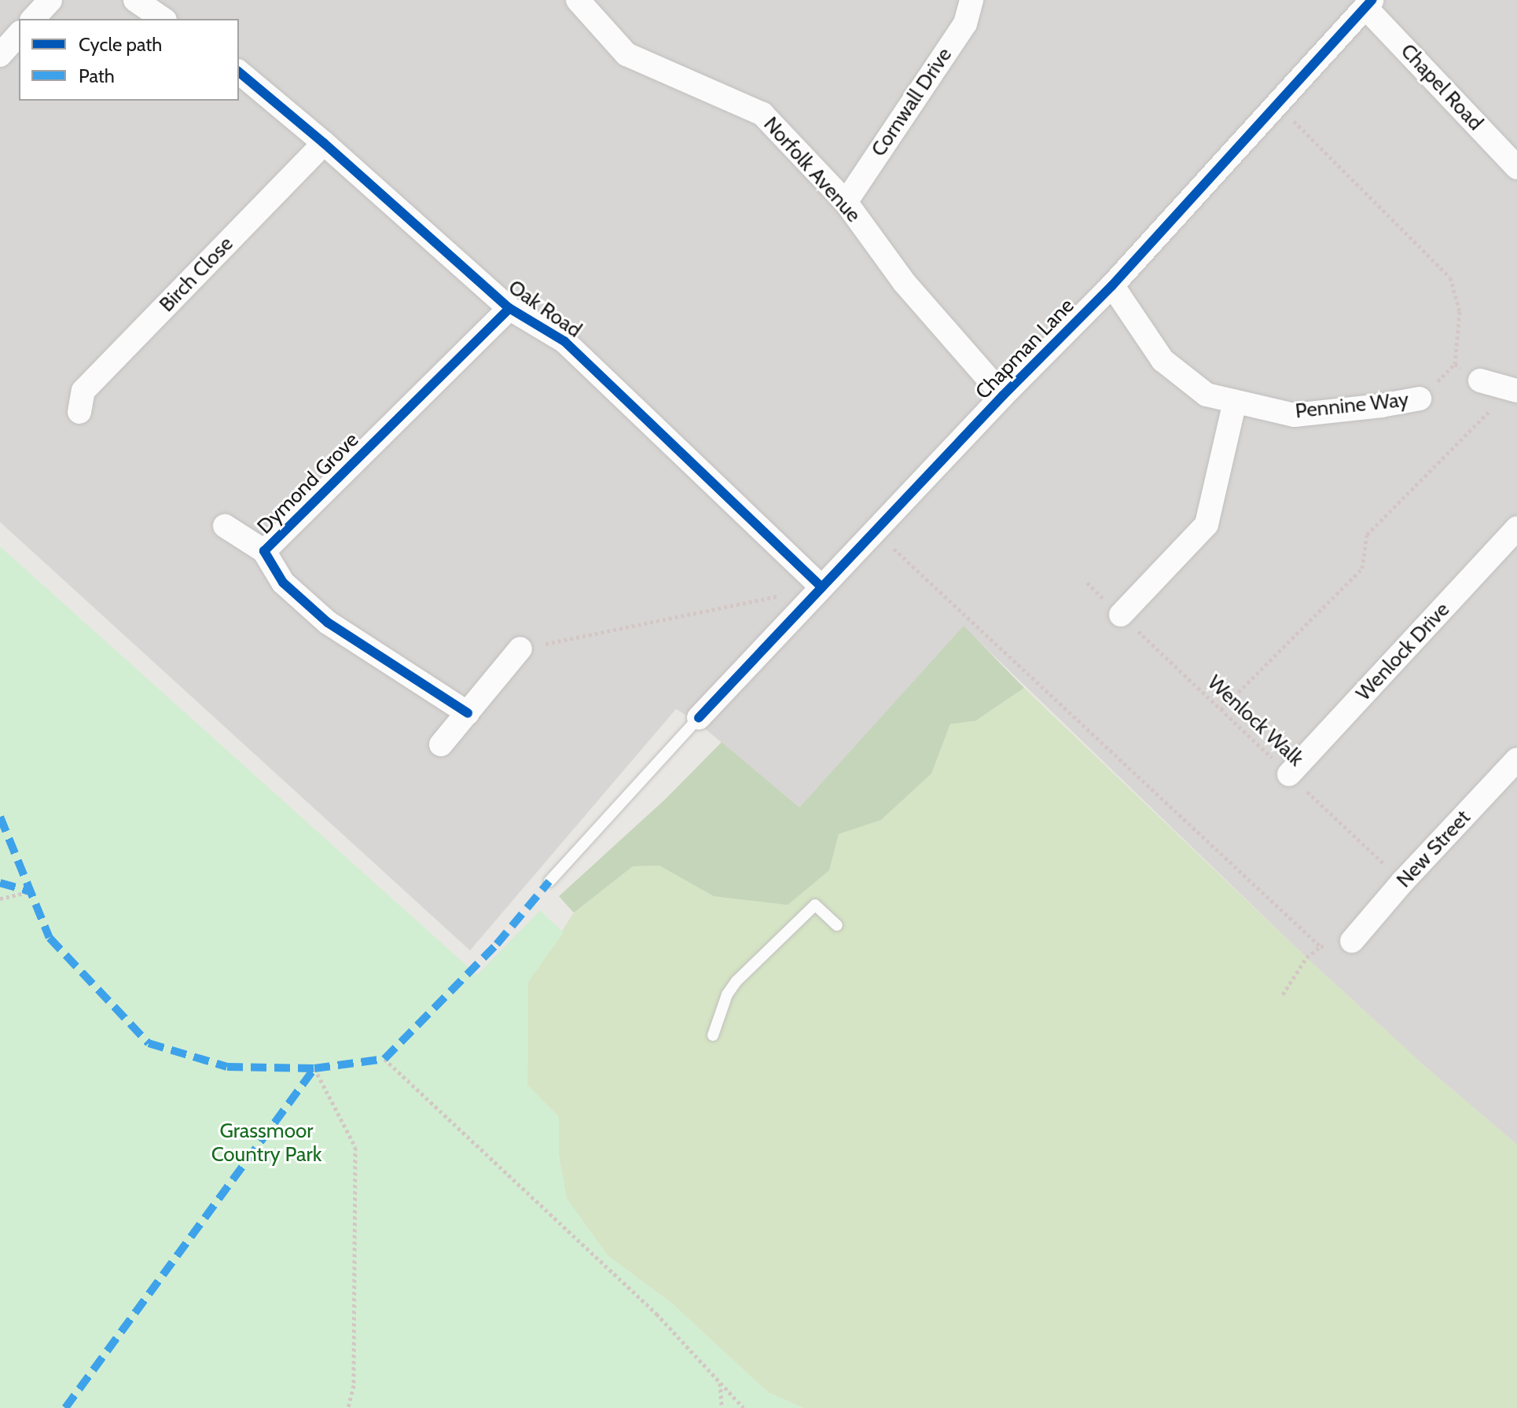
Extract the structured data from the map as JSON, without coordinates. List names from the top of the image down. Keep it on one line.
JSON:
{"streets":{"street":["Chapel Road","Cornwall Drive","Norfolk Avenue","Birch Close","Oak Road","Chapman Lane","Pennine Way","Dymond Grove","Wenlock Drive","New Street"],"path":["Wenlock Walk"]},"crossings":[["Chapel Road","Chapman Lane"],["Cornwall Drive","Norfolk Avenue"],["Norfolk Avenue","Chapman Lane"],["Birch Close","Oak Road"],["Oak Road","Chapman Lane"],["Oak Road","Dymond Grove"],["Chapman Lane","Pennine Way"],["Wenlock Drive","Wenlock Walk"],["Wenlock Walk","New Street"]],"parks":["Grassmoor Country Park"],"legend":["Cycle path","Path"]}
